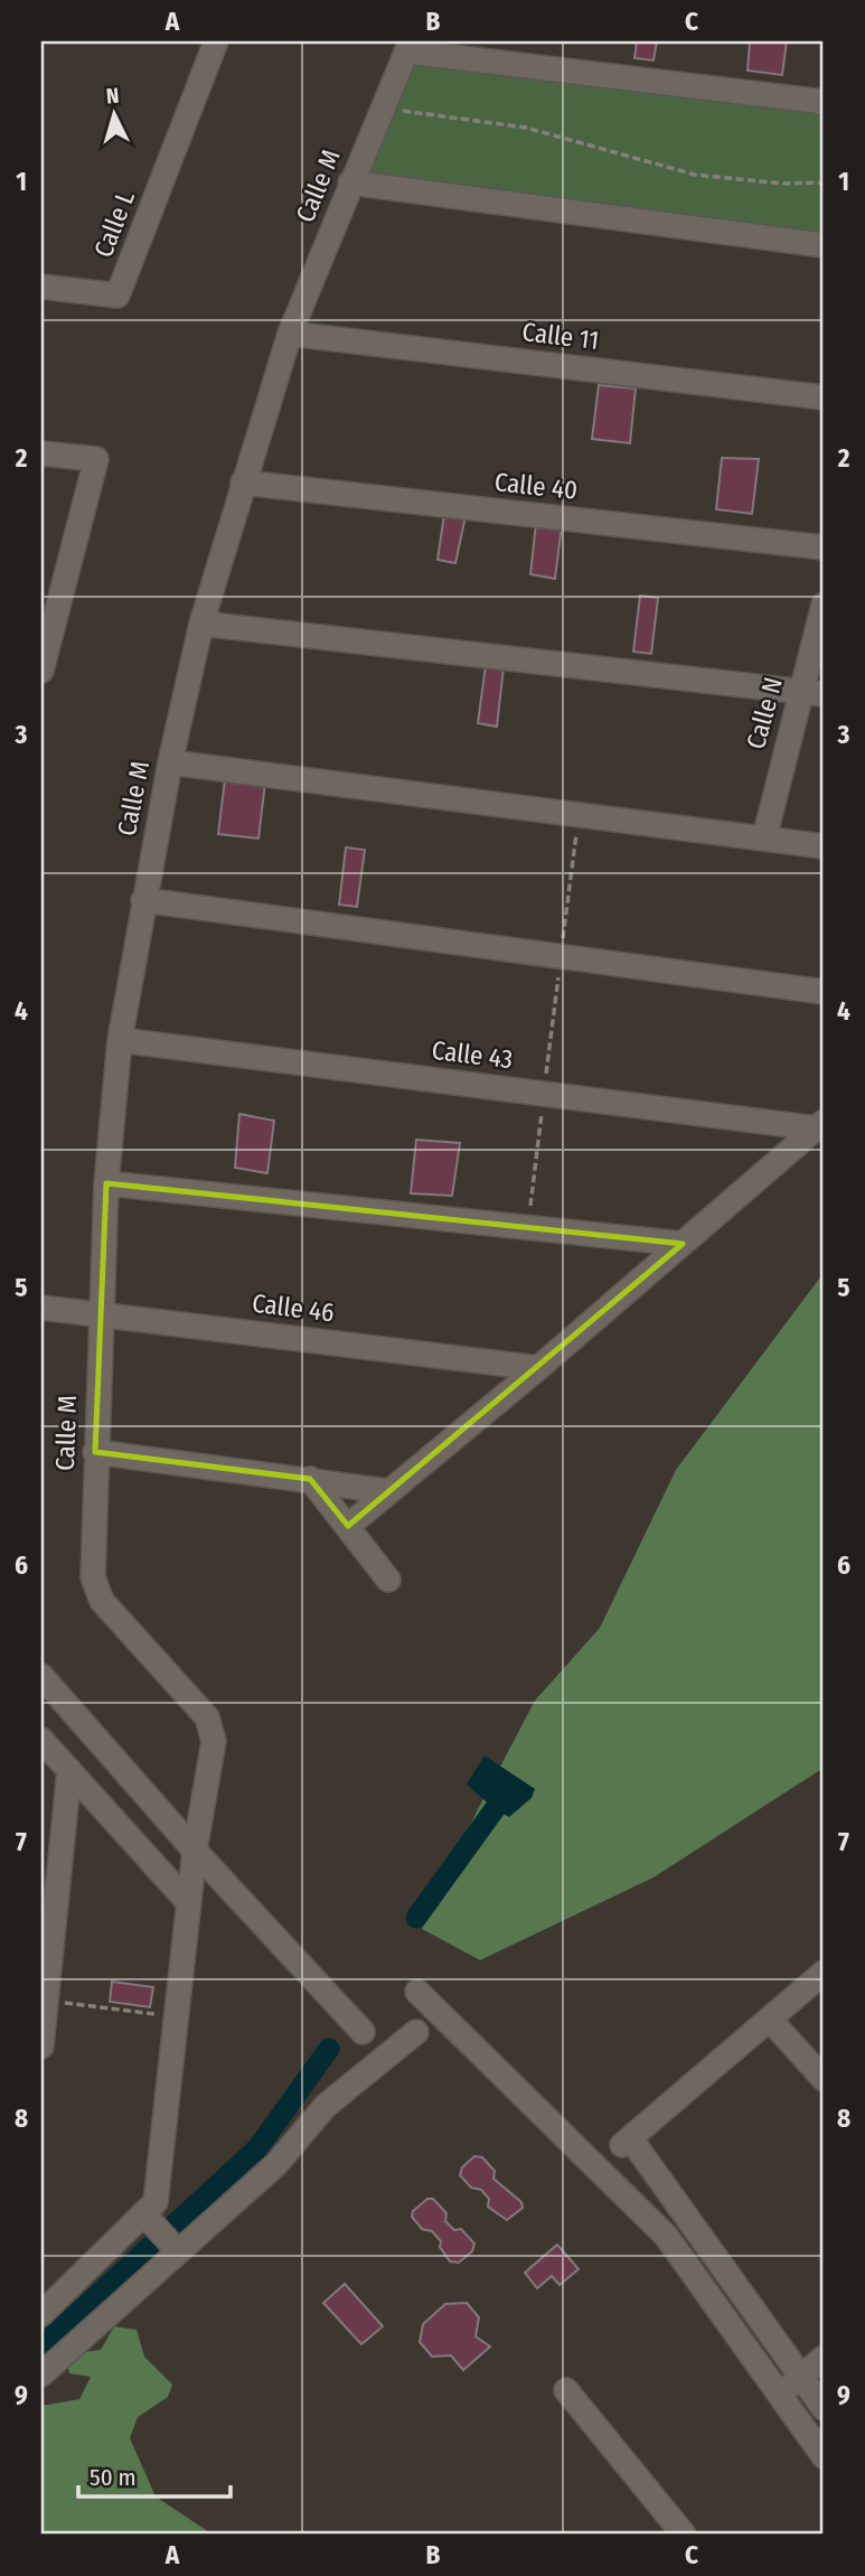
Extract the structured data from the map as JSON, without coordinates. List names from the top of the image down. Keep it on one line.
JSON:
{"streets":{"street":["Calle M","Calle L","Calle 11","Calle 40","Calle N","Calle 43","Calle 46"]},"crossings":[["Calle M","Calle 11"],["Calle M","Calle 40"],["Calle M","Calle 43"],["Calle M","Calle 46"]],"scale_bar":"50 m","north":"top","grid":{"columns":["A","B","C"],"rows":["1","2","3","4","5","6","7","8","9"]}}
